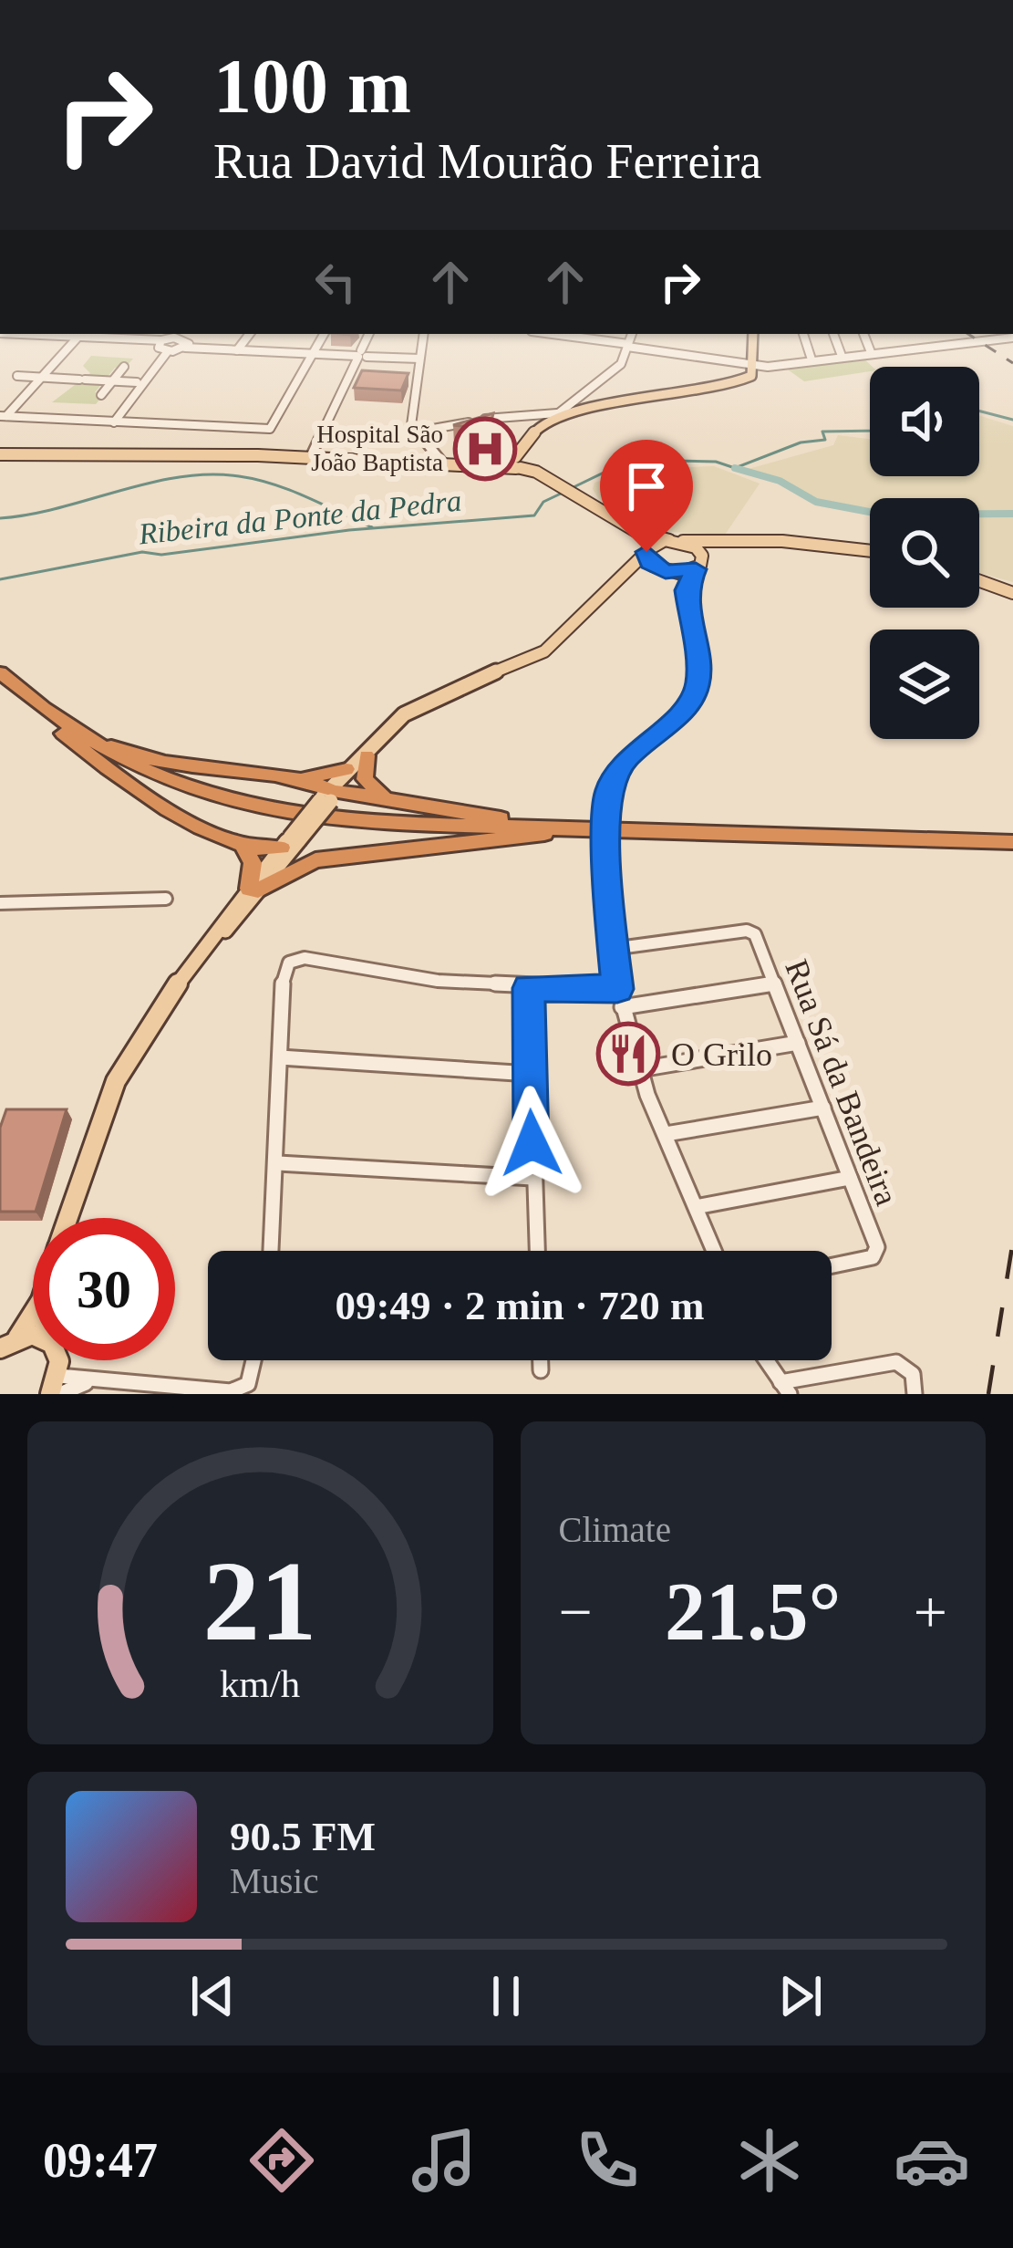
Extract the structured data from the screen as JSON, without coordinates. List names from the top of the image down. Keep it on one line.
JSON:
{"streets":{"street":["Rua Sá da Bandeira"]},"water":["Ribeira da Ponte da Pedra"],"places":{"hospital":["Hospital São João Baptista"],"restaurant":["O Grilo"]},"page":{"turn":["100 m","Rua David Mourão Ferreira"],"limit":"30","trip":"09:49 · 2 min · 720 m","tile":"Climate","heat":["−","21.5°","+"],"song":["90.5 FM","Music"],"tabs":"09:47","gauge":["21","km/h"]}}
